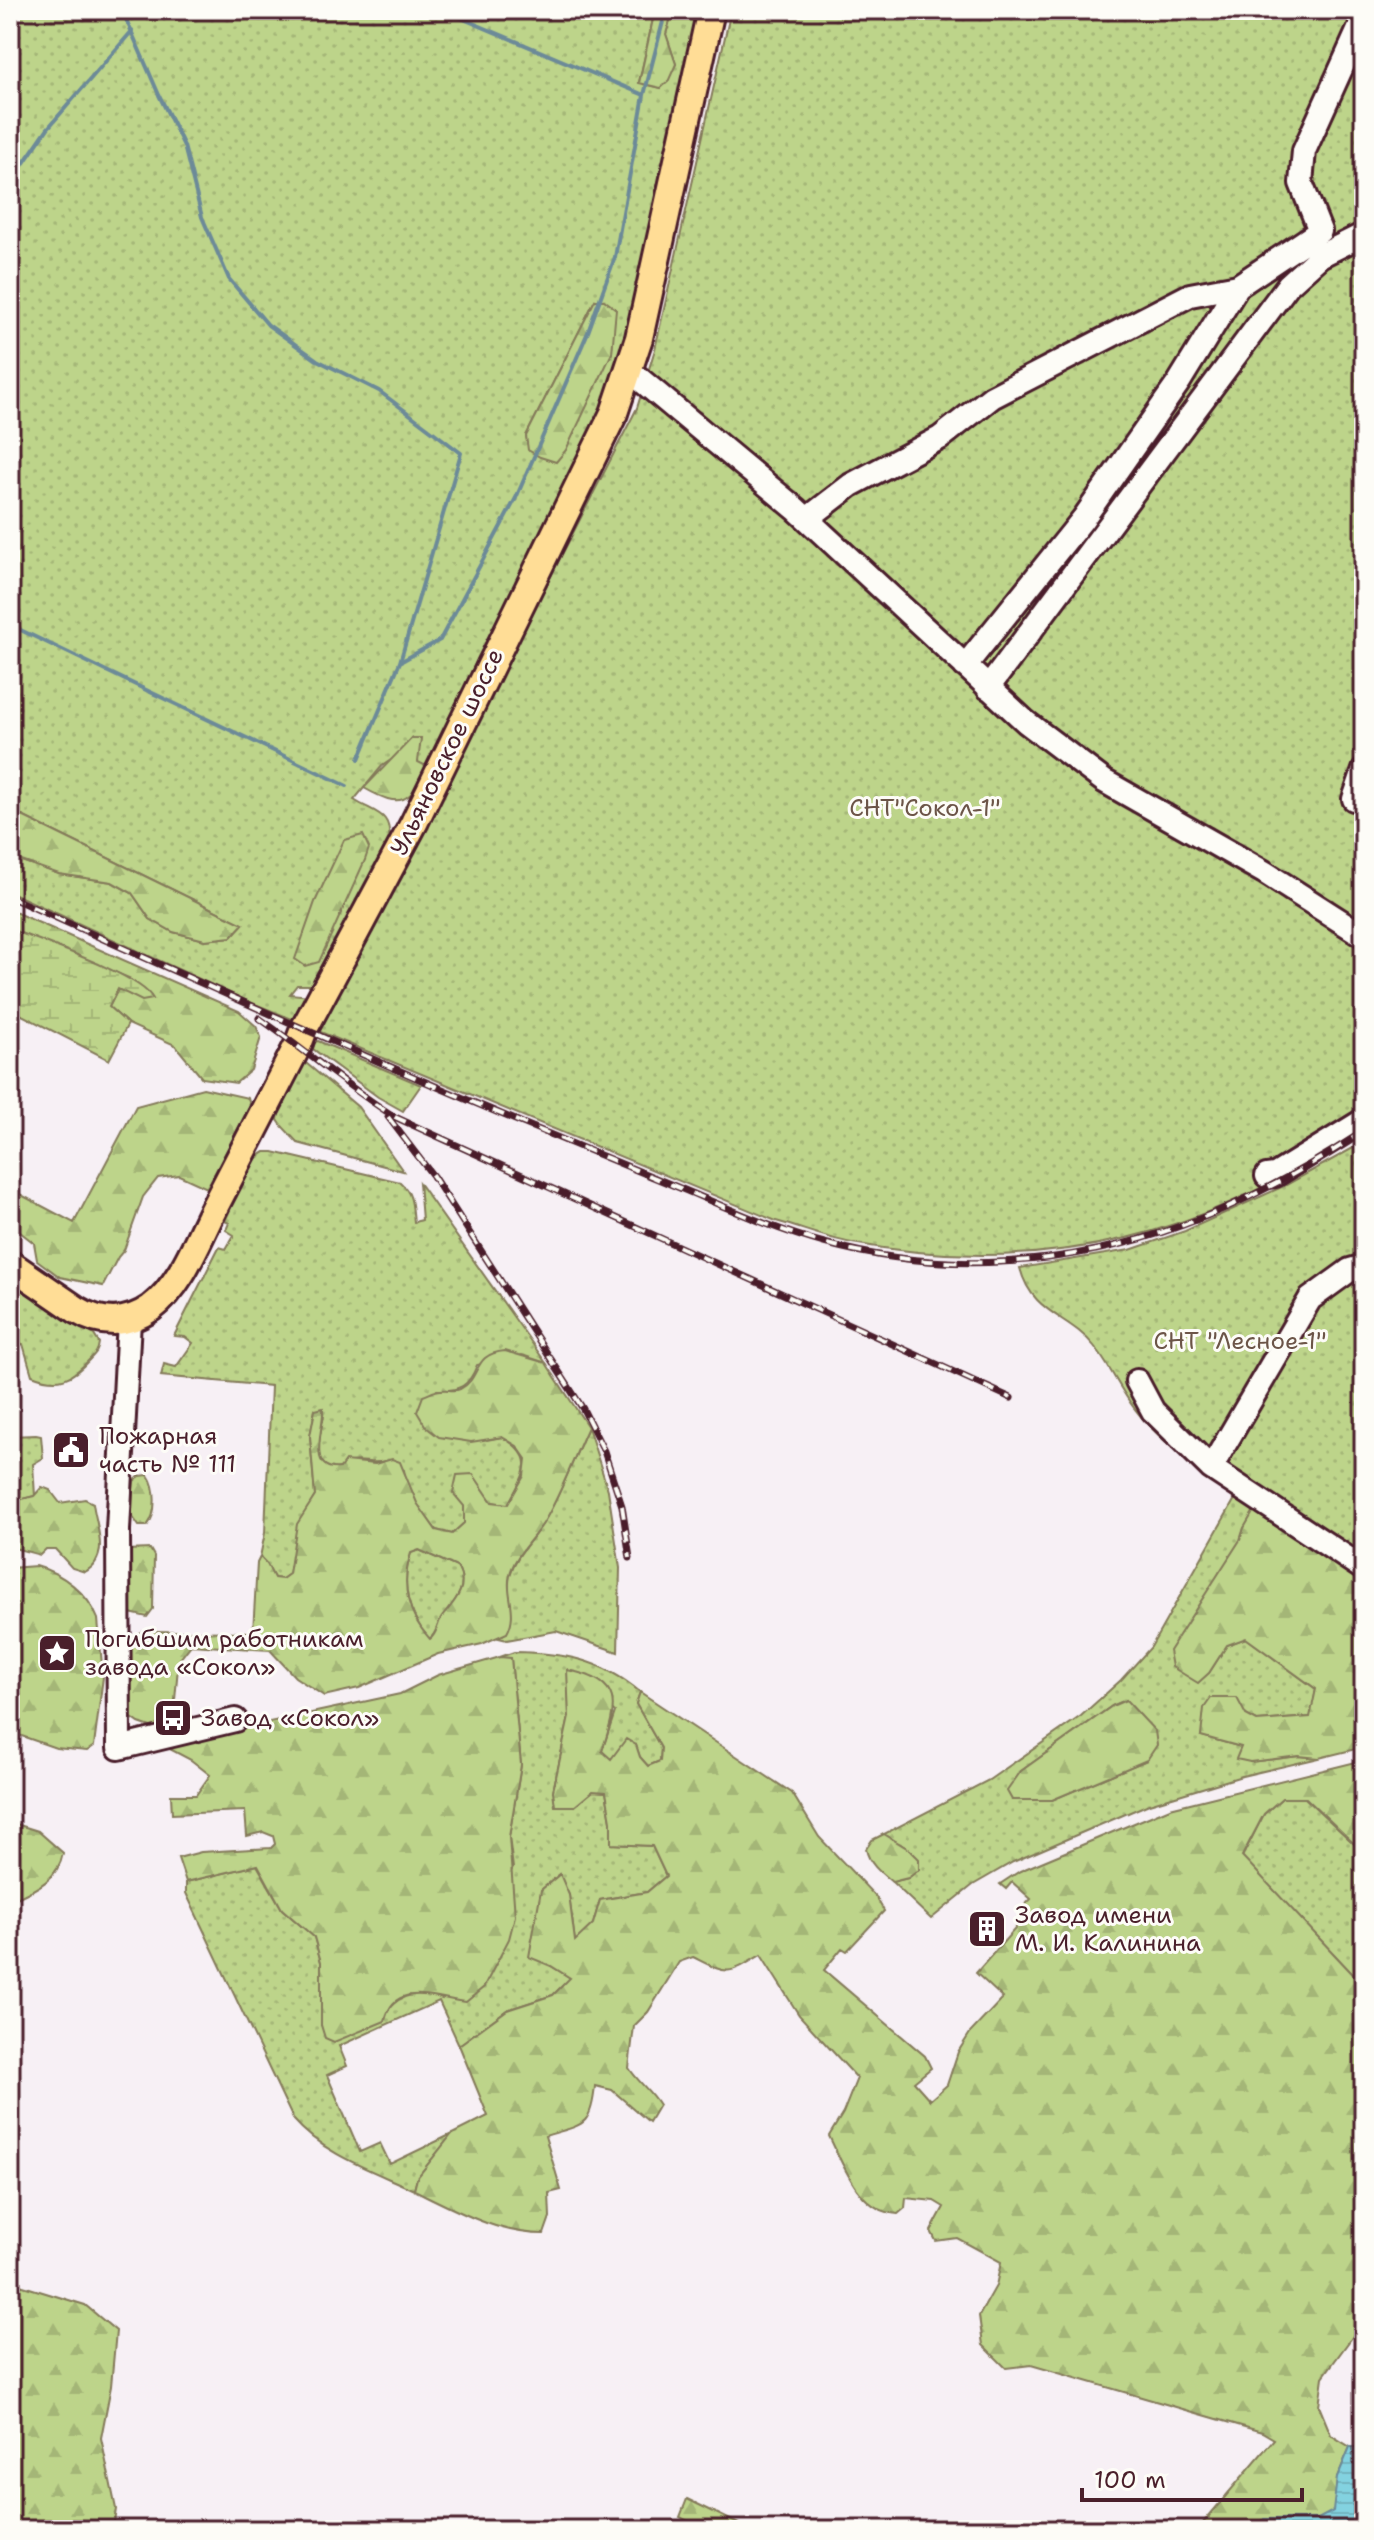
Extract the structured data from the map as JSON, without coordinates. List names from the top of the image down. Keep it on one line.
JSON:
{"streets":{"main road":["Ульяновское шоссе"]},"parks":["СНТ\"Сокол-1\"","СНТ \"Лесное-1\""],"places":{"public building":["Пожарная часть № 111"],"place":["Погибшим работникам завода «Сокол»"],"bus stop":["Завод «Сокол»"],"building":["Завод имени М. И. Калинина"]},"scale_bar":"100 m"}
